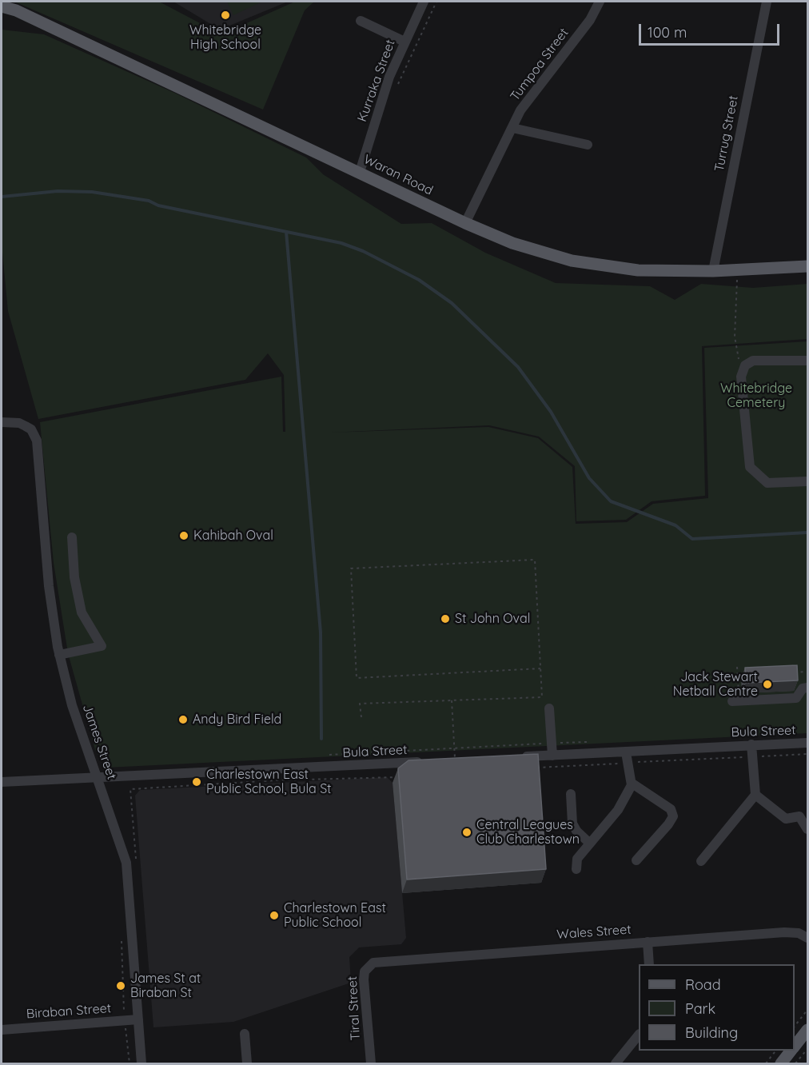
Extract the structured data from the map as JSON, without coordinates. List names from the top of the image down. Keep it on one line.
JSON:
{"streets":{"main road":["Waran Road"],"street":["Tumpoa Street","Kurraka Street","Turrug Street","Bula Street","James Street","Wales Street","Tiral Street","Biraban Street"]},"crossings":[["Tumpoa Street","Waran Road"],["Kurraka Street","Waran Road"],["Turrug Street","Waran Road"],["Bula Street","James Street"],["James Street","Biraban Street"],["Wales Street","Tiral Street"]],"parks":["Whitebridge Cemetery"],"places":["Whitebridge High School","Kahibah Oval","St John Oval","Jack Stewart Netball Centre","Andy Bird Field","Charlestown East Public School, Bula St","Central Leagues Club Charlestown","Charlestown East Public School","James St at Biraban St"],"legend":["Road","Park","Building"],"scale_bar":"100 m"}
